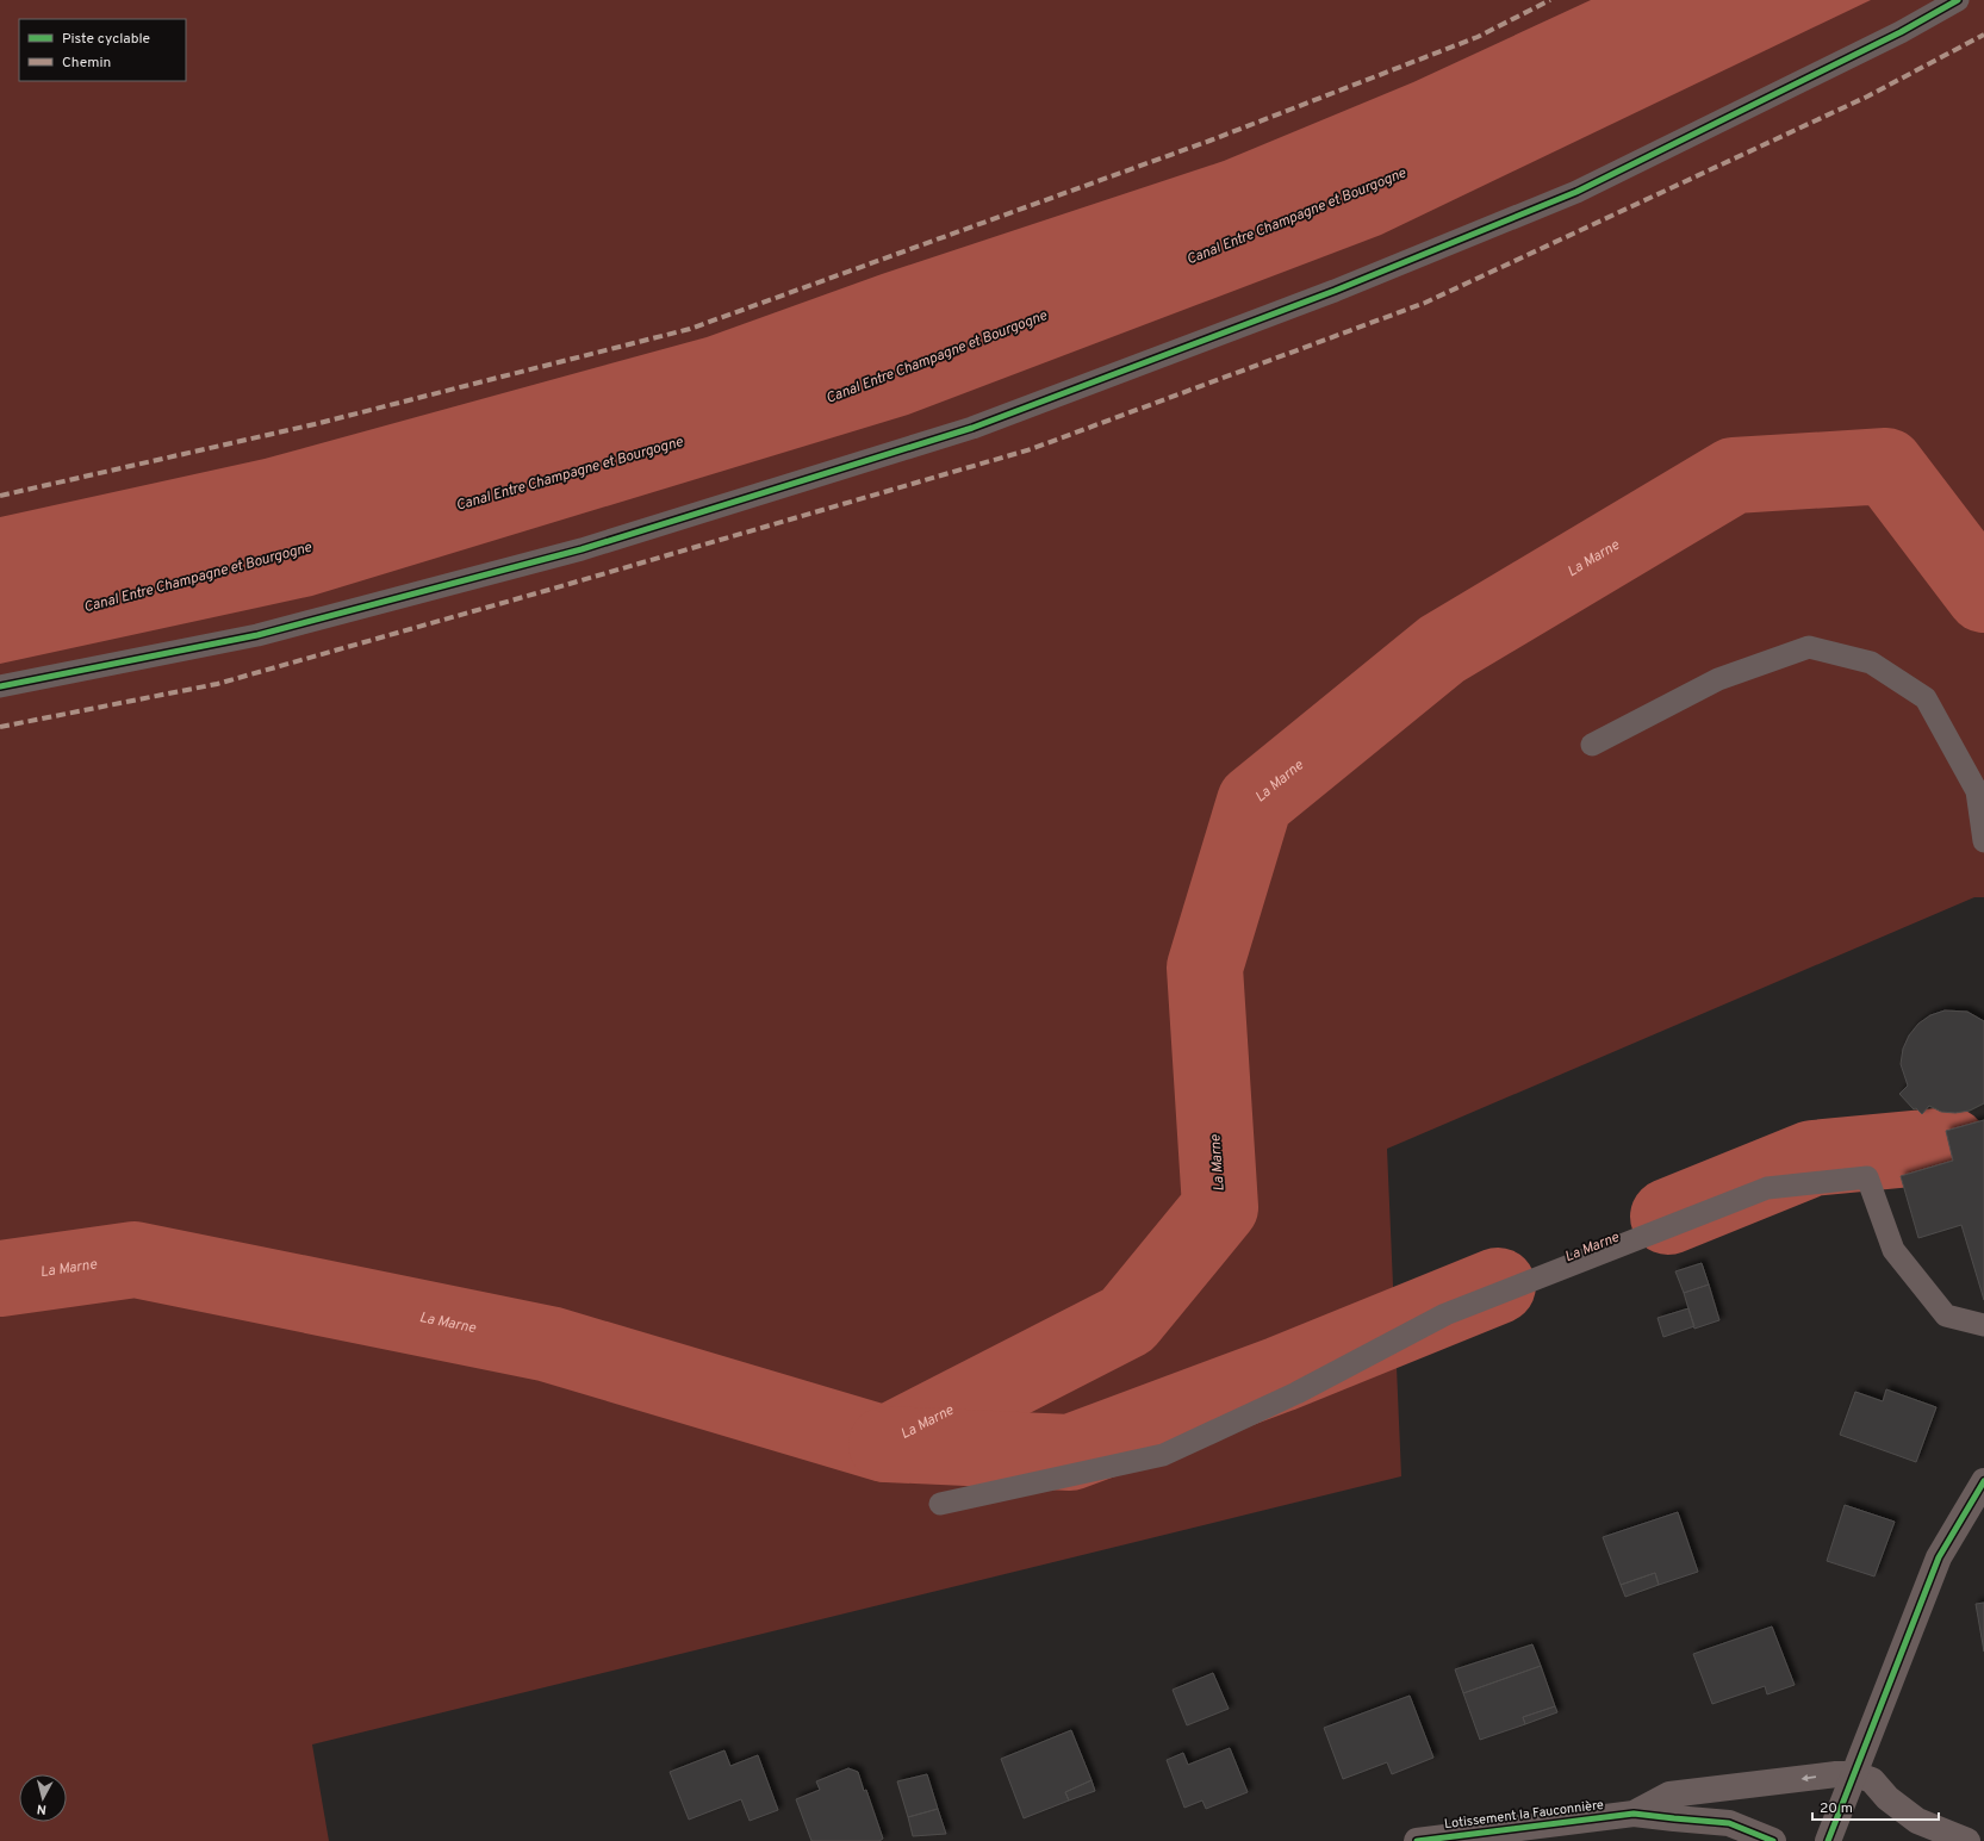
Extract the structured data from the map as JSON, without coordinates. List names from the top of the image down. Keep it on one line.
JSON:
{"streets":{"street":["Lotissement la Fauconnière"]},"water":["Canal Entre Champagne et Bourgogne","La Marne"],"legend":["Piste cyclable","Chemin"],"scale_bar":"20 m","north":"bottom"}
